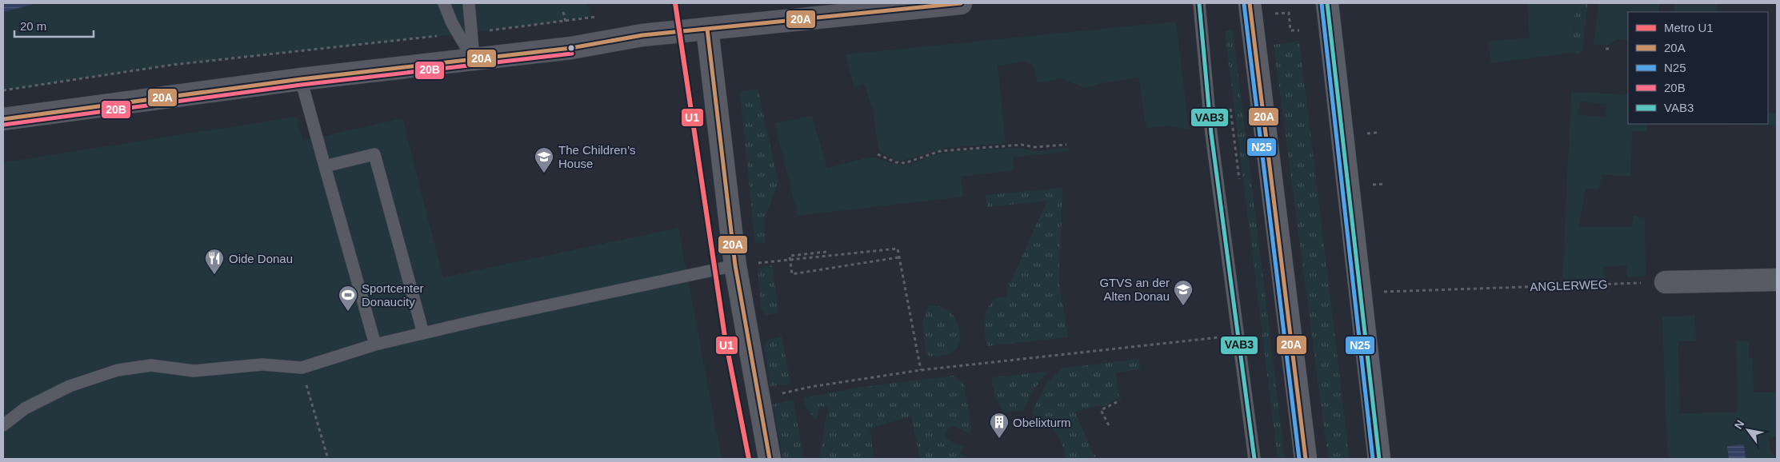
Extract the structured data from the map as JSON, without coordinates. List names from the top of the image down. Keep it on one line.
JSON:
{"streets":{"path":["ANGLERWEG"]},"places":{"school or university":["The Children’s House","GTVS an der Alten Donau"],"restaurant":["Oide Donau"],"sports":["Sportcenter Donaucity"],"building":["Obelixturm"]},"lines":["metro line U1","transit line 20A","transit line VAB3","transit line N25","transit line 20B"],"legend":["Metro U1","20A","N25","20B","VAB3"],"scale_bar":"20 m","north":"top left"}
